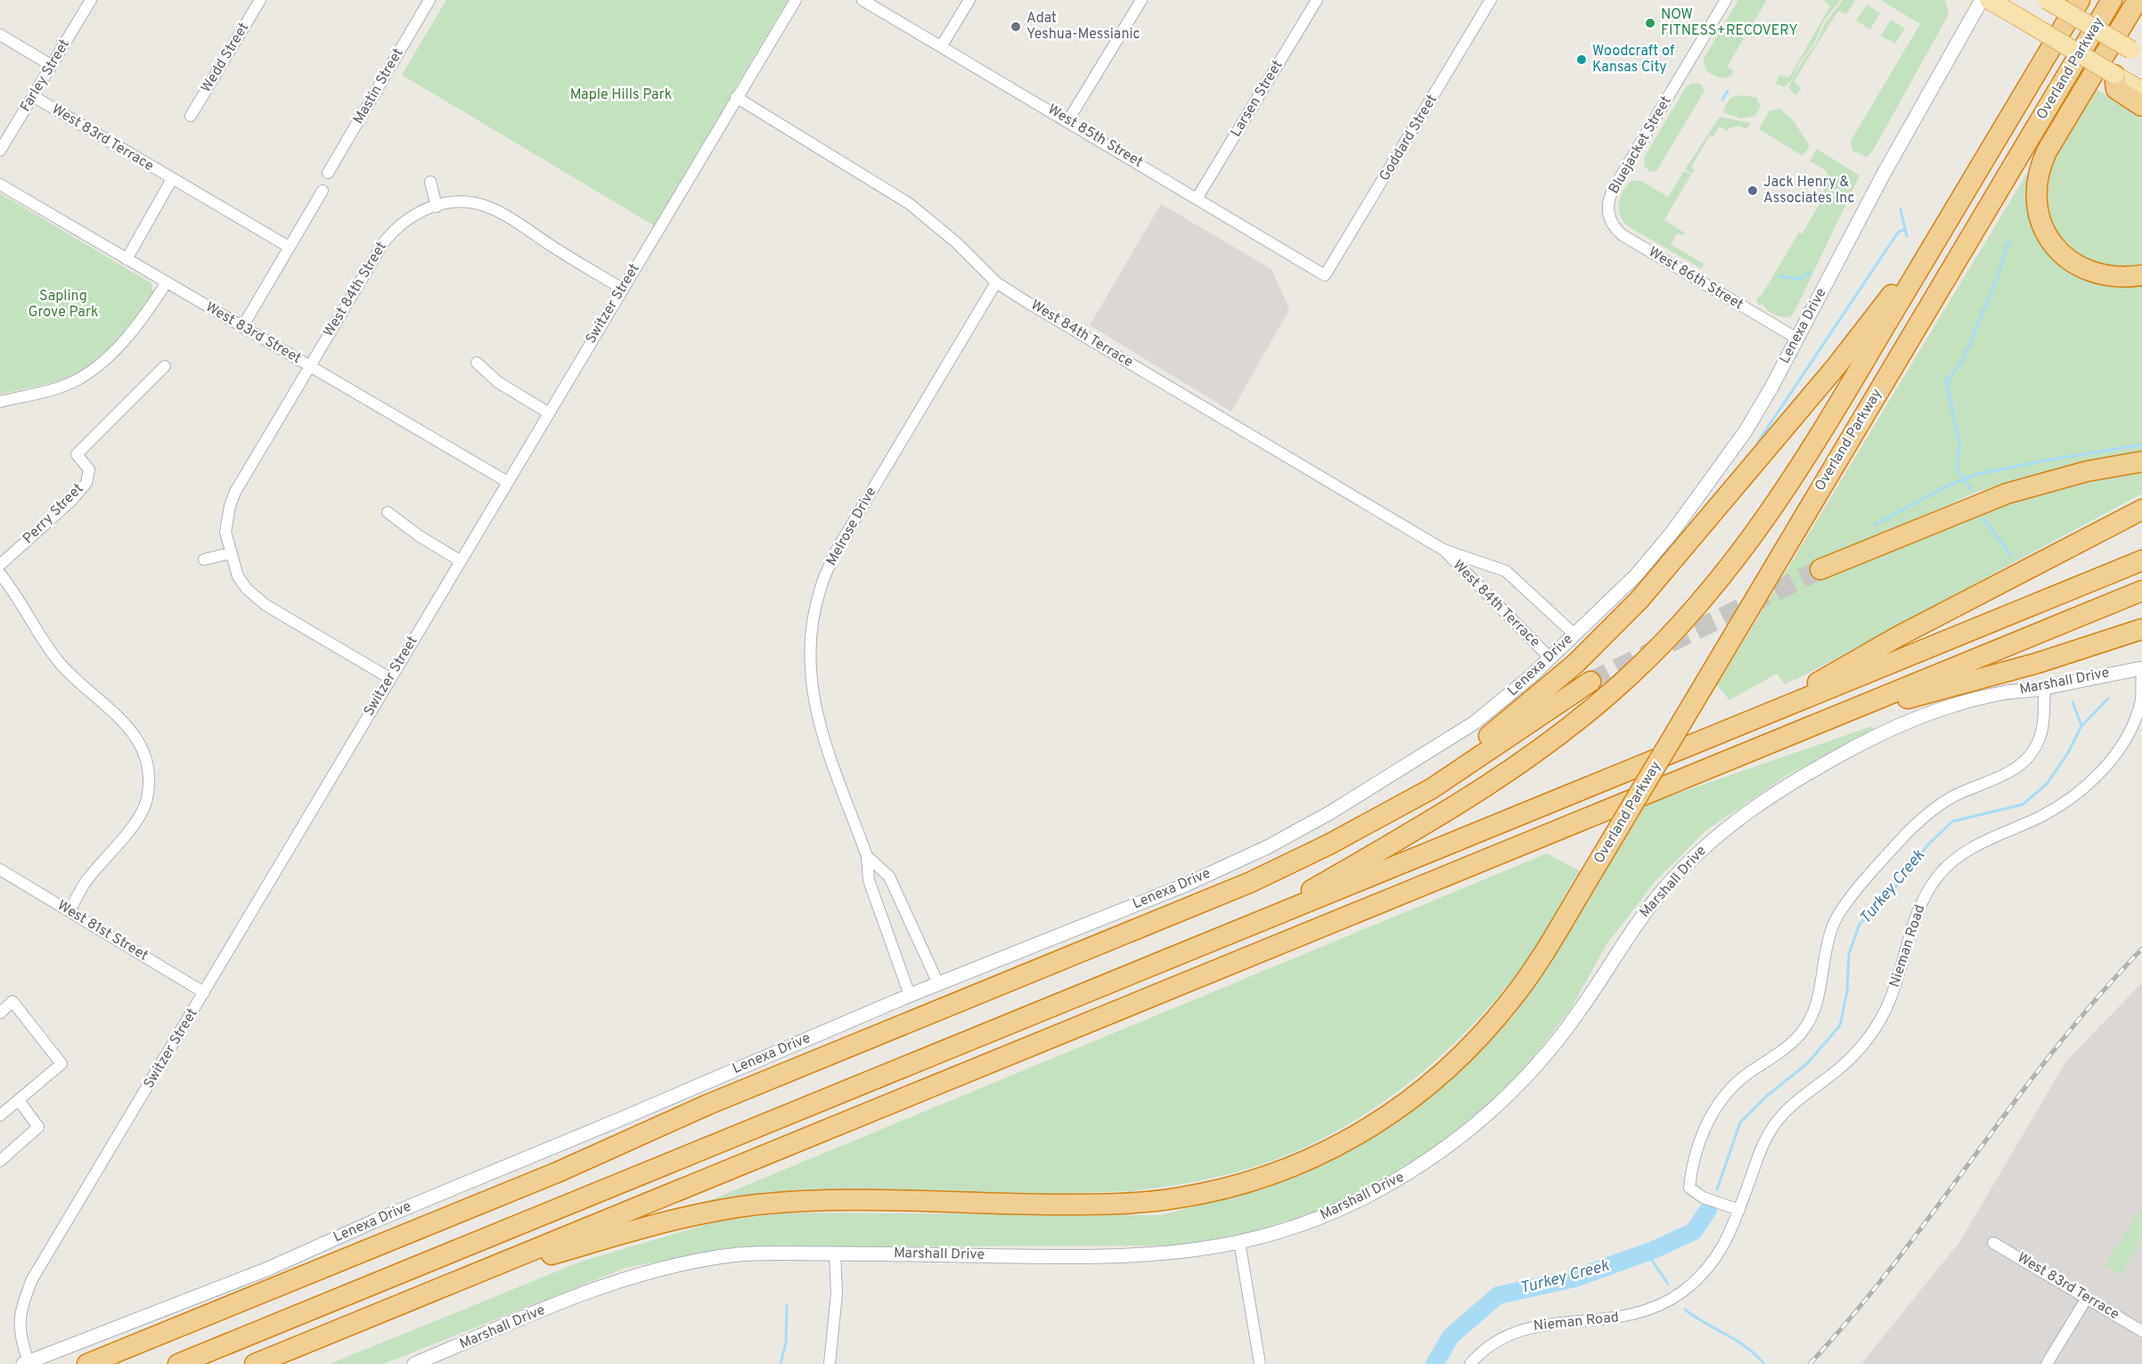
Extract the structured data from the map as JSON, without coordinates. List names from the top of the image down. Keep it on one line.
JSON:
{"streets":{"highway":["Overland Parkway"],"street":["Wedd Street","Farley Street","Mastin Street","Larsen Street","West 85th Street","West 83rd Terrace","Goddard Street","Bluejacket Street","West 86th Street","West 84th Street","Switzer Street","Lenexa Drive","West 83rd Street","West 84th Terrace","Perry Street","Melrose Drive","Marshall Drive","West 81st Street","Nieman Road"]},"crossings":[["Farley Street","West 83rd Terrace"],["Larsen Street","West 85th Street"],["West 85th Street","Goddard Street"],["Bluejacket Street","West 86th Street"],["West 86th Street","Lenexa Drive"],["West 84th Street","Switzer Street"],["West 84th Street","West 83rd Street"],["Switzer Street","Lenexa Drive"],["Switzer Street","West 83rd Street"],["Switzer Street","West 84th Terrace"],["Switzer Street","West 81st Street"],["Lenexa Drive","West 84th Terrace"],["Lenexa Drive","Melrose Drive"],["West 84th Terrace","Melrose Drive"],["Marshall Drive","Nieman Road"]],"water":["Turkey Creek"],"parks":["Maple Hills Park","Sapling Grove Park"],"places":["NOW FITNESS+RECOVERY","Adat Yeshua-Messianic","Woodcraft of Kansas City","Jack Henry & Associates Inc"]}
